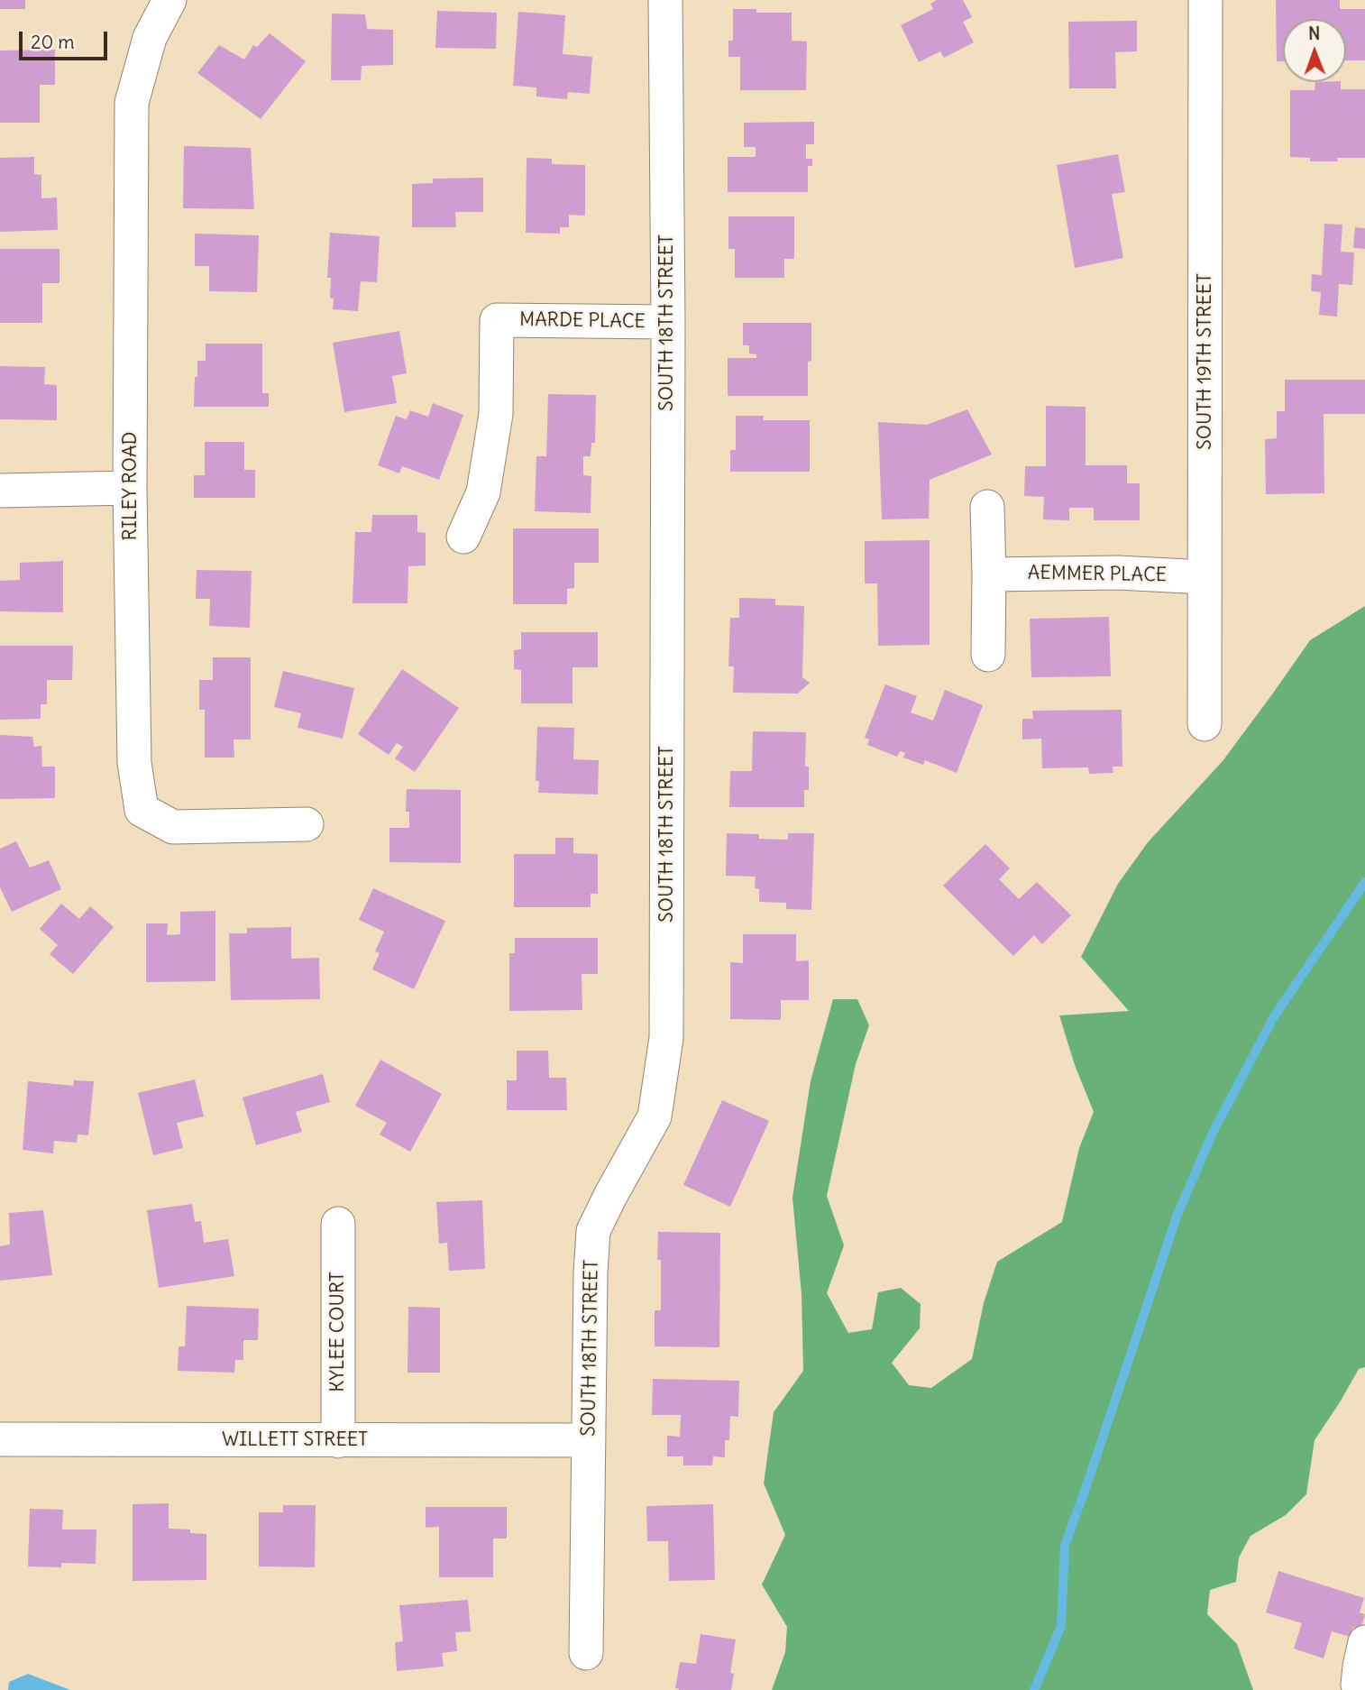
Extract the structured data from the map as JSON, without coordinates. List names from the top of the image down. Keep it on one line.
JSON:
{"streets":{"street":["MARDE PLACE","SOUTH 18TH STREET","SOUTH 19TH STREET","RILEY ROAD","AEMMER PLACE","KYLEE COURT","WILLETT STREET"]},"crossings":[["MARDE PLACE","SOUTH 18TH STREET"],["SOUTH 18TH STREET","WILLETT STREET"],["SOUTH 19TH STREET","AEMMER PLACE"],["KYLEE COURT","WILLETT STREET"]],"scale_bar":"20 m","north":"top"}
